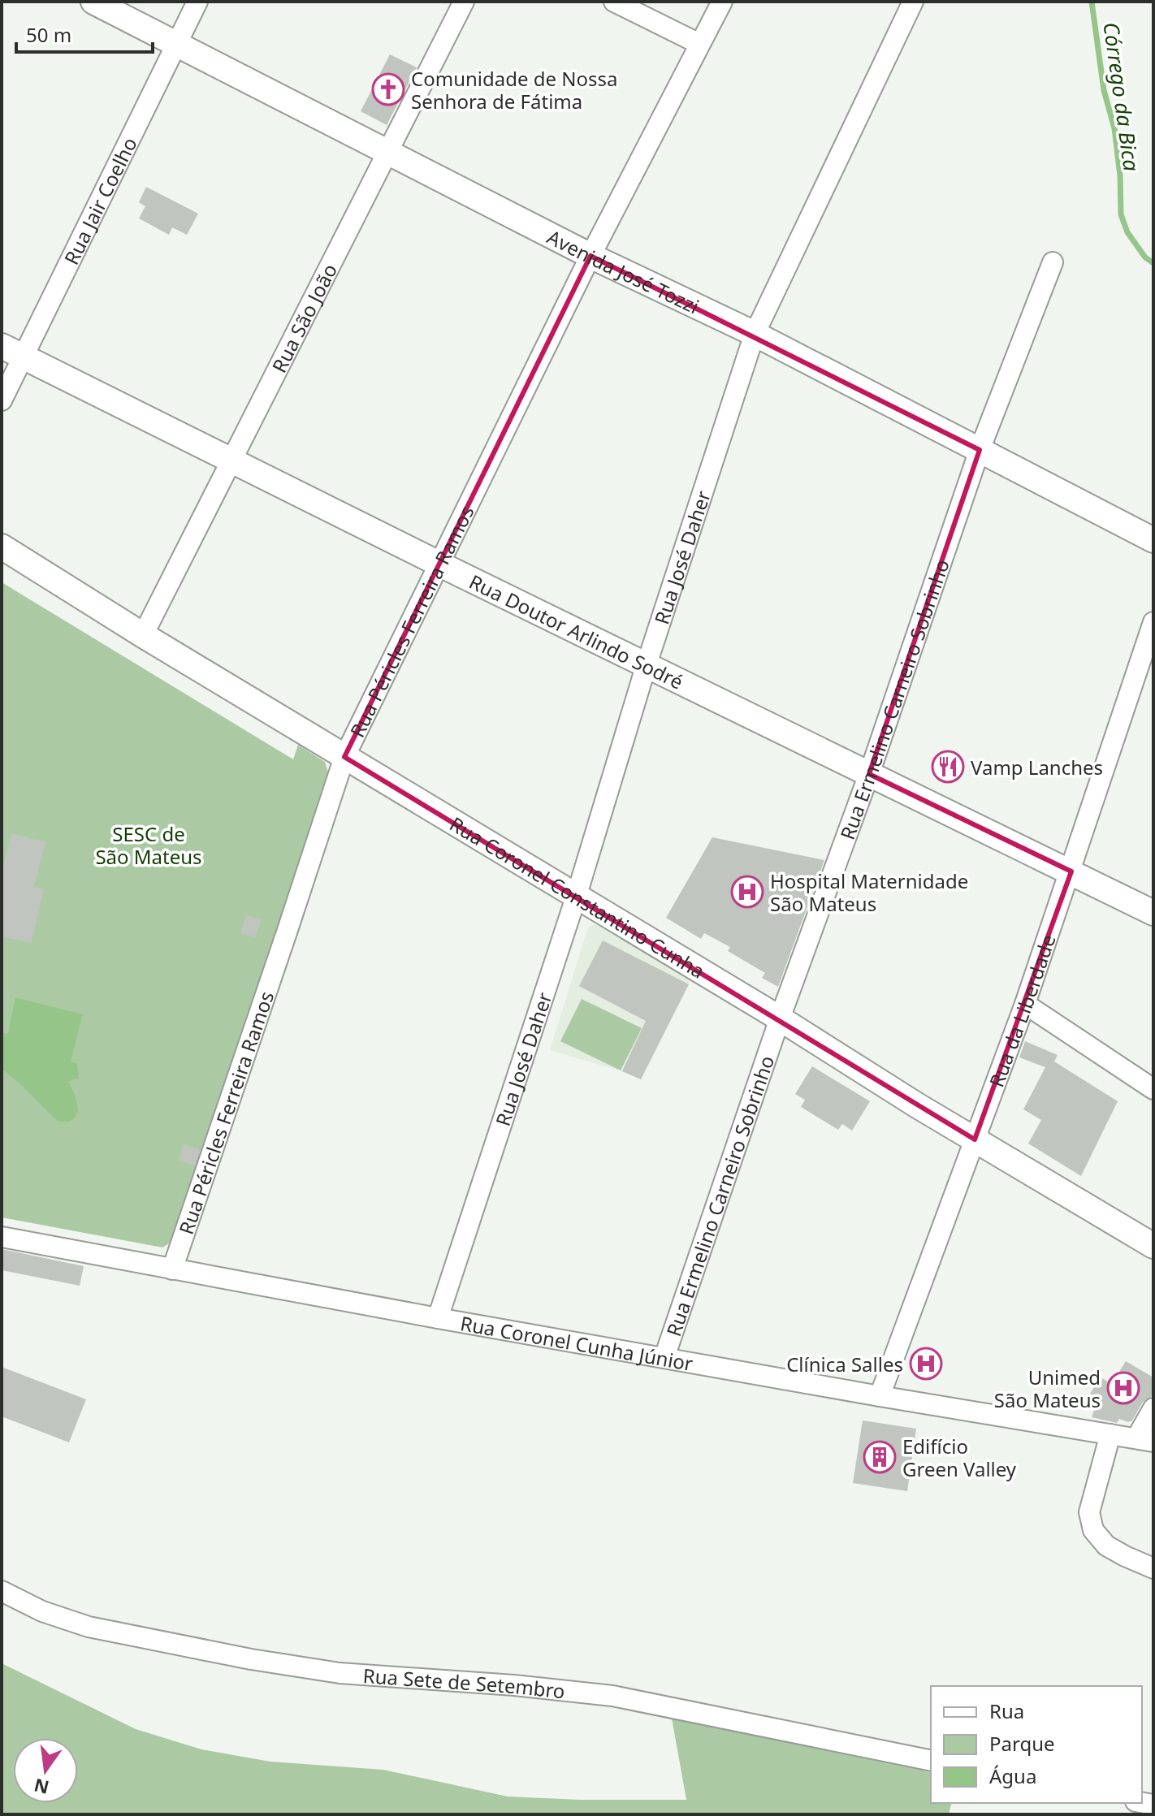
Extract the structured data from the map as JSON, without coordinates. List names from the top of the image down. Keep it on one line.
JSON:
{"streets":{"street":["Rua Jair Coelho","Avenida José Tozzi","Rua São João","Rua José Daher","Rua Péricles Ferreira Ramos","Rua Doutor Arlindo Sodré","Rua Ermelino Carneiro Sobrinho","Rua Coronel Constantino Cunha","Rua da Liberdade","Rua Coronel Cunha Júnior","Rua Sete de Setembro"]},"crossings":[["Rua Jair Coelho","Avenida José Tozzi"],["Rua Jair Coelho","Rua Doutor Arlindo Sodré"],["Avenida José Tozzi","Rua São João"],["Avenida José Tozzi","Rua José Daher"],["Avenida José Tozzi","Rua Péricles Ferreira Ramos"],["Avenida José Tozzi","Rua Ermelino Carneiro Sobrinho"],["Rua São João","Rua Doutor Arlindo Sodré"],["Rua São João","Rua Coronel Constantino Cunha"],["Rua José Daher","Rua Doutor Arlindo Sodré"],["Rua José Daher","Rua Coronel Constantino Cunha"],["Rua José Daher","Rua Coronel Cunha Júnior"],["Rua Péricles Ferreira Ramos","Rua Doutor Arlindo Sodré"],["Rua Péricles Ferreira Ramos","Rua Coronel Constantino Cunha"],["Rua Péricles Ferreira Ramos","Rua Coronel Cunha Júnior"],["Rua Doutor Arlindo Sodré","Rua Ermelino Carneiro Sobrinho"],["Rua Doutor Arlindo Sodré","Rua da Liberdade"],["Rua Ermelino Carneiro Sobrinho","Rua Coronel Constantino Cunha"],["Rua Ermelino Carneiro Sobrinho","Rua Coronel Cunha Júnior"],["Rua Coronel Constantino Cunha","Rua da Liberdade"],["Rua da Liberdade","Rua Coronel Cunha Júnior"]],"water":["Córrego da Bica"],"parks":["SESC de São Mateus"],"places":{"church":["Comunidade de Nossa Senhora de Fátima"],"restaurant":["Vamp Lanches"],"hospital":["Hospital Maternidade São Mateus","Clínica Salles","Unimed São Mateus"],"building":["Edifício Green Valley"]},"legend":["Rua","Parque","Água"],"scale_bar":"50 m","north":"bottom"}
